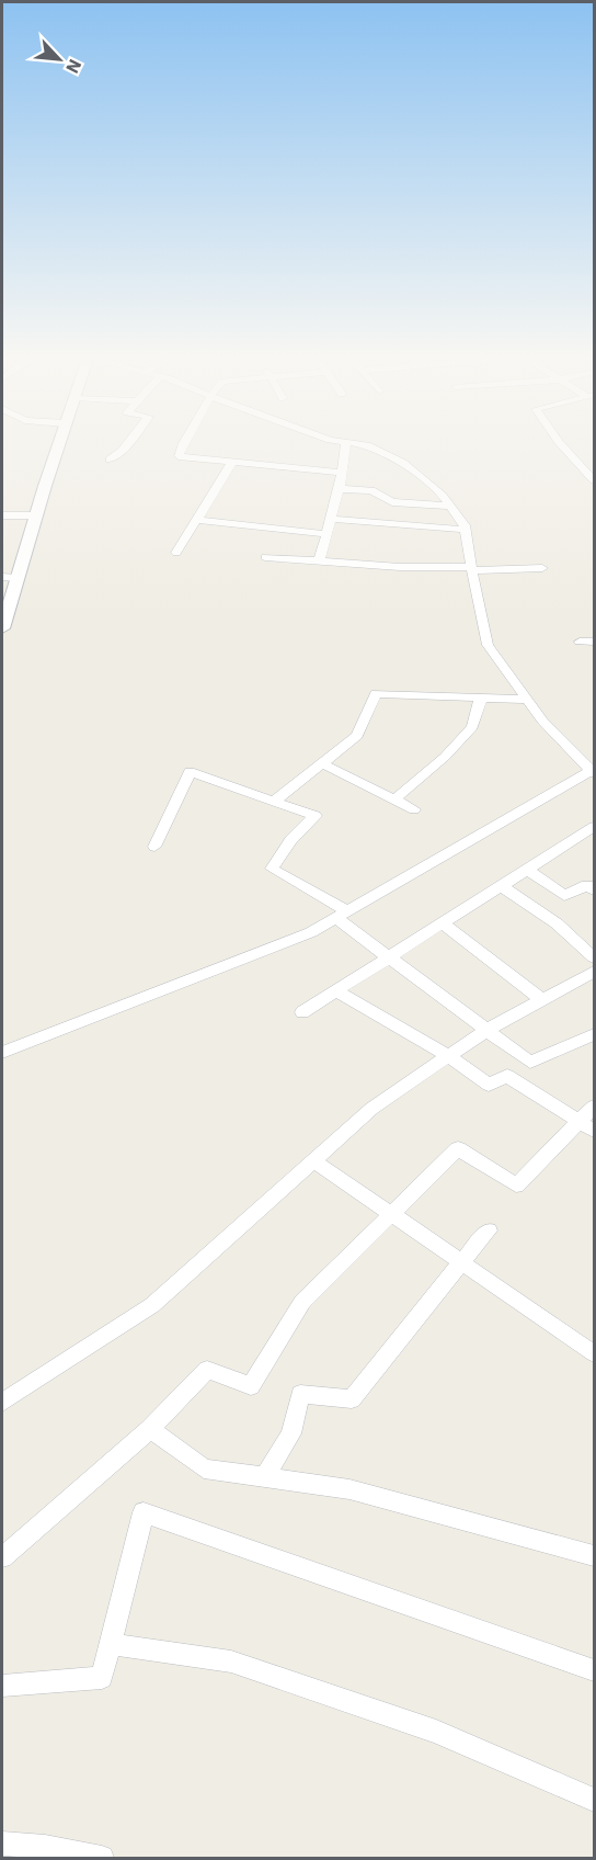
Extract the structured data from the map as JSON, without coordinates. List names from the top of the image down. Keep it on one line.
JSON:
{"north":"bottom right"}
